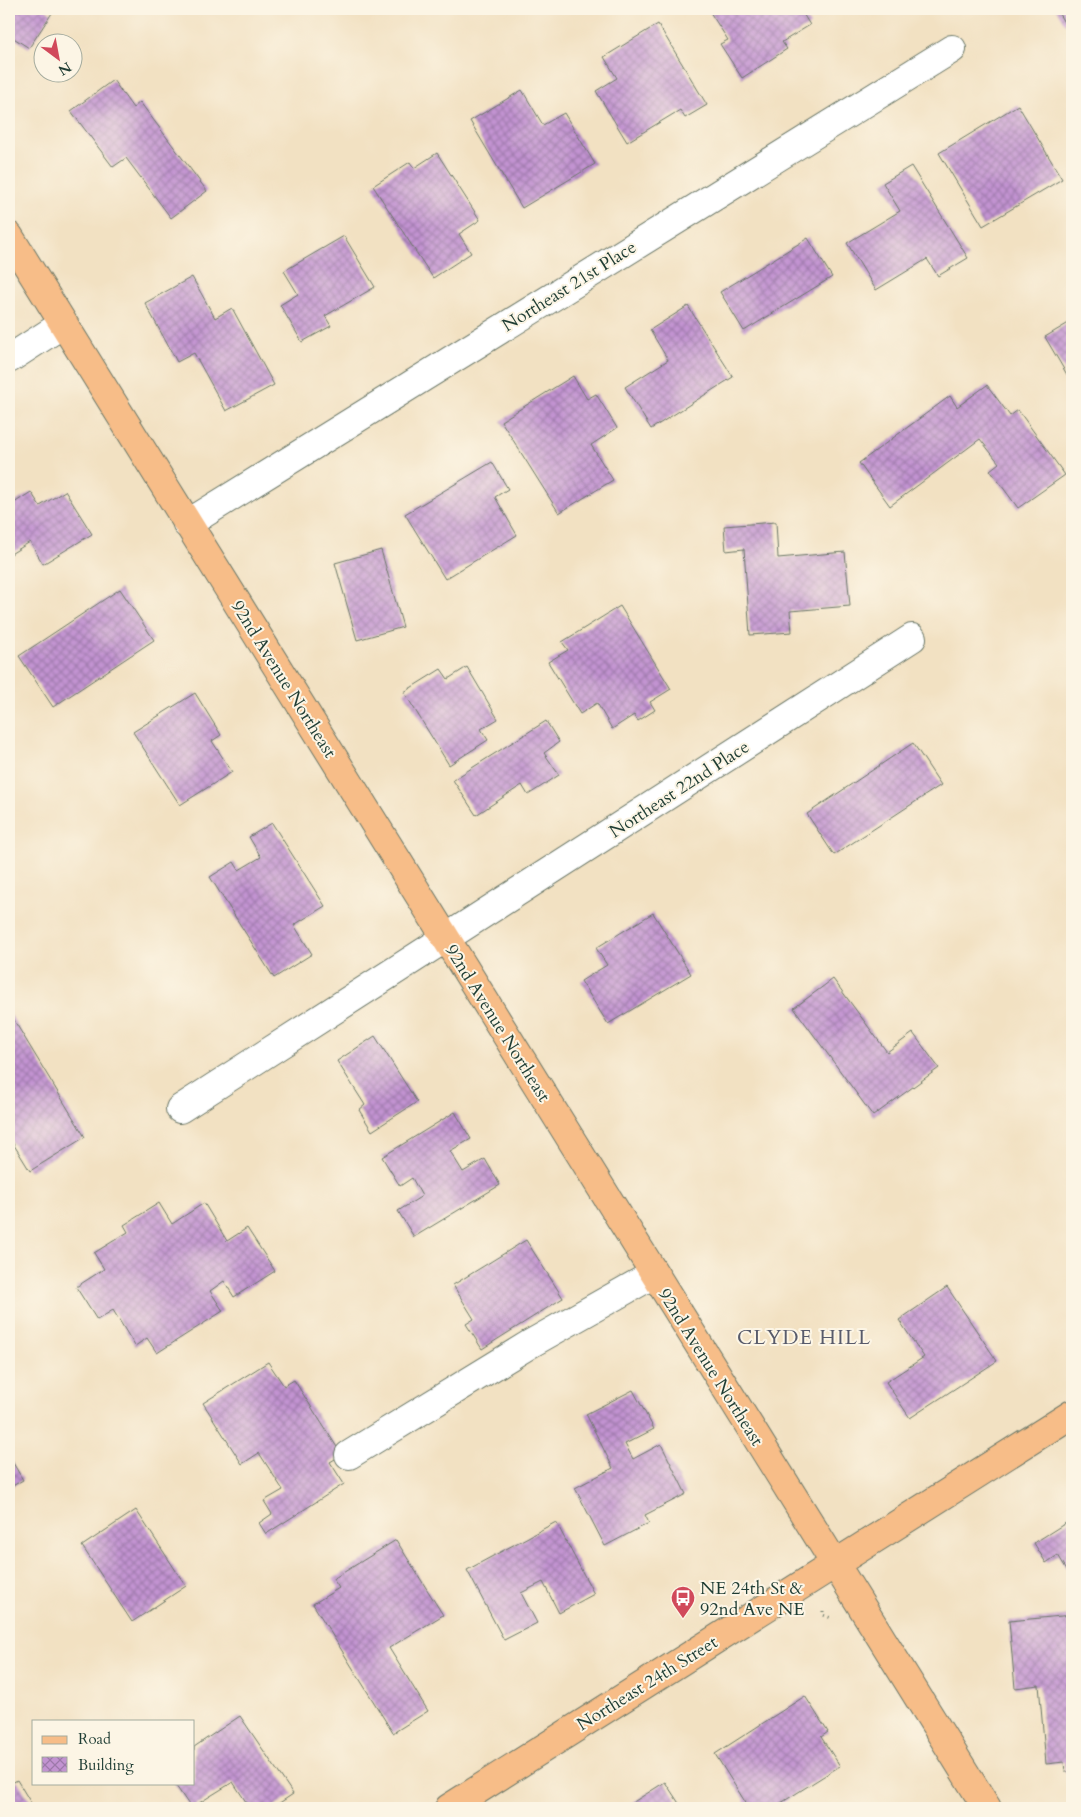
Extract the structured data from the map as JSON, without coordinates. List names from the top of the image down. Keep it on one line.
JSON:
{"streets":{"main road":["92nd Avenue Northeast","Northeast 24th Street"],"street":["Northeast 21st Place","Northeast 22nd Place"]},"crossings":[["Northeast 21st Place","92nd Avenue Northeast"],["92nd Avenue Northeast","Northeast 22nd Place"],["92nd Avenue Northeast","Northeast 24th Street"]],"districts":["CLYDE HILL"],"places":{"bus stop":["NE 24th St & 92nd Ave NE"]},"legend":["Road","Building"],"north":"bottom right"}
